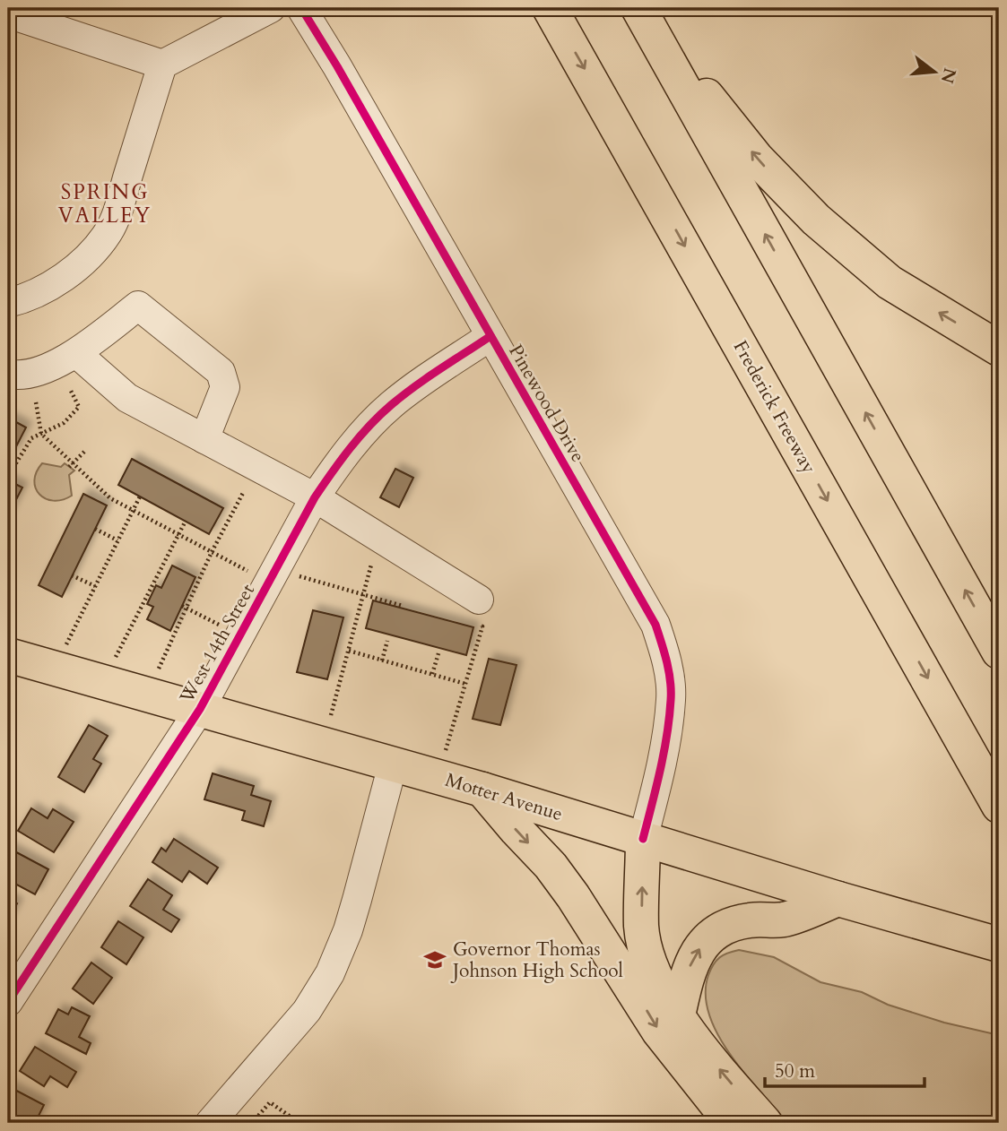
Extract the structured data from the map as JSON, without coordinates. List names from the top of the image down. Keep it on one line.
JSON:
{"streets":{"main road":["Frederick Freeway","Motter Avenue"],"street":["Pinewood Drive","West 14th Street"]},"crossings":[["Pinewood Drive","West 14th Street"],["Pinewood Drive","Motter Avenue"],["West 14th Street","Motter Avenue"]],"districts":["SPRING VALLEY"],"places":{"school or university":["Governor Thomas Johnson High School"]},"scale_bar":"50 m","north":"right"}
